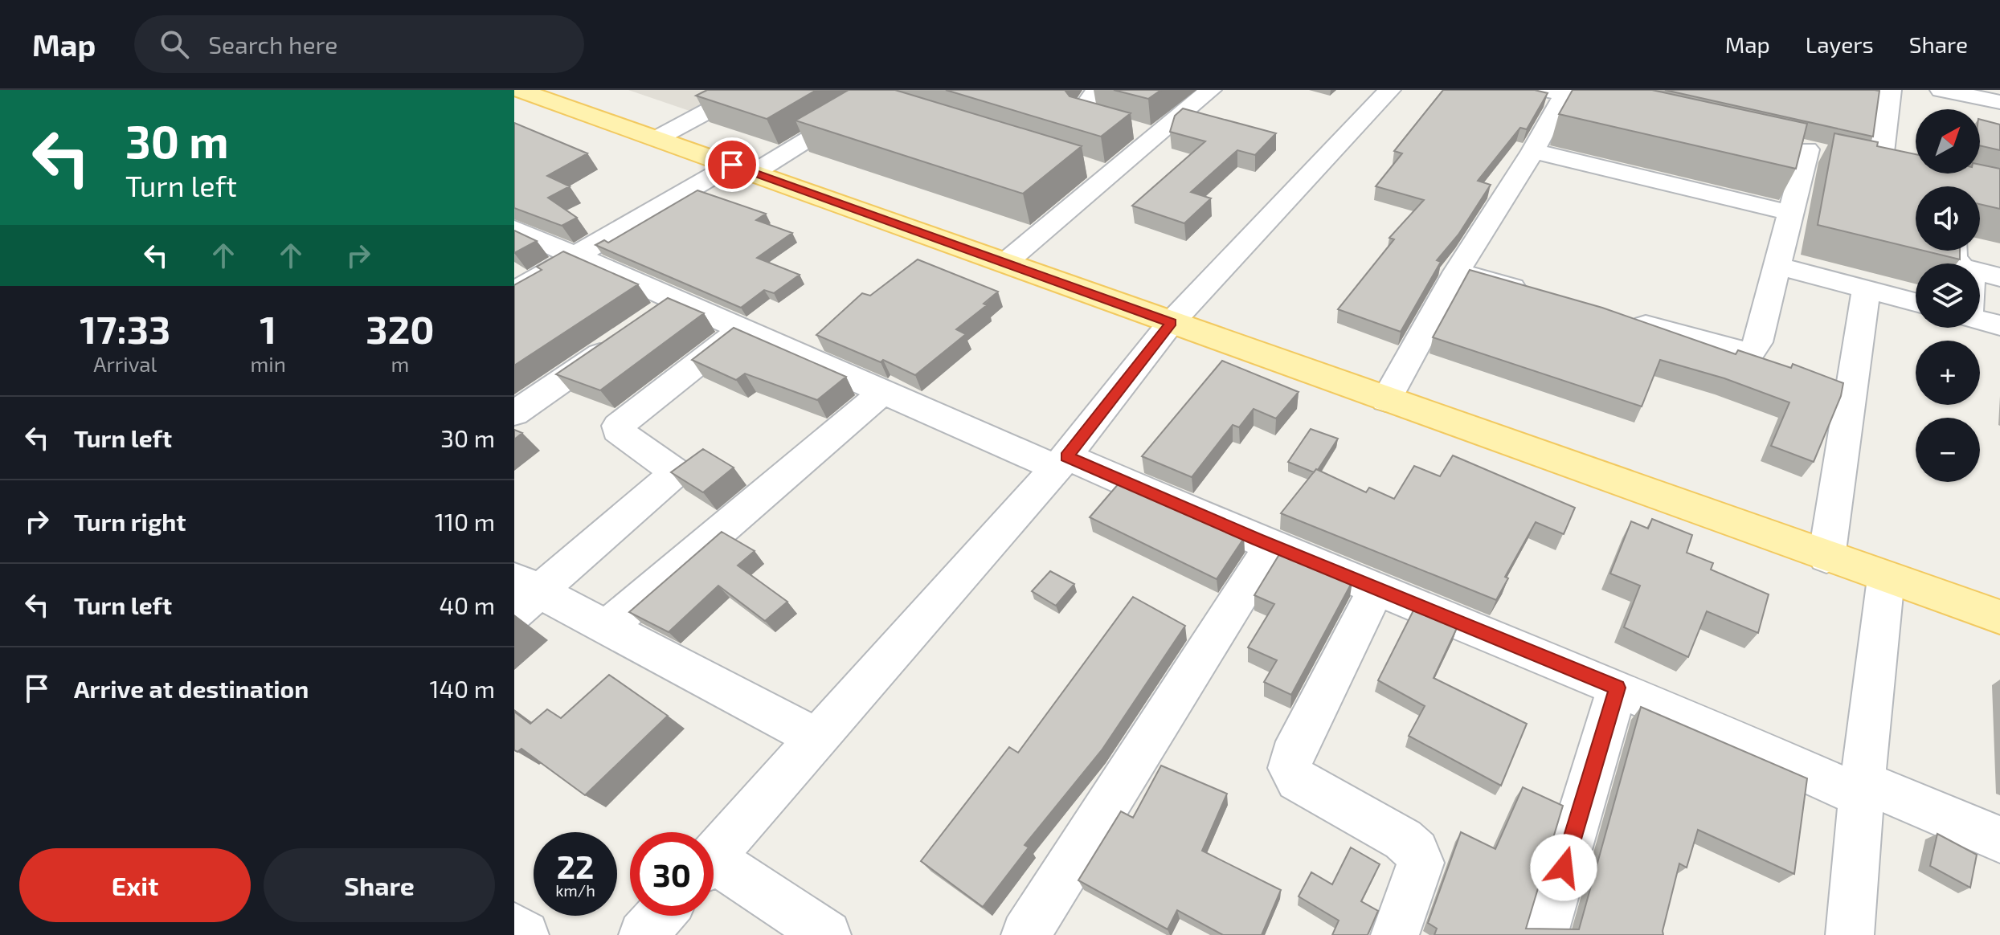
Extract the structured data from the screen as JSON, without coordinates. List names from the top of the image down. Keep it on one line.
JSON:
{"north":"top right","page":{"header":"Map","search":"Search here","nav":["Map","Layers","Share"],"turn":["30 m","Turn left"],"map_buttons":["+","−"],"eta":["17:33","Arrival","1","min","320","m"],"list":[{"name":"Turn left","value":"30 m"},{"name":"Turn right","value":"110 m"},{"name":"Turn left","value":"40 m"},{"name":"Arrive at destination","value":"140 m"}],"speed":"22 km/h","limit":"30","buttons":["Exit","Share"]}}
